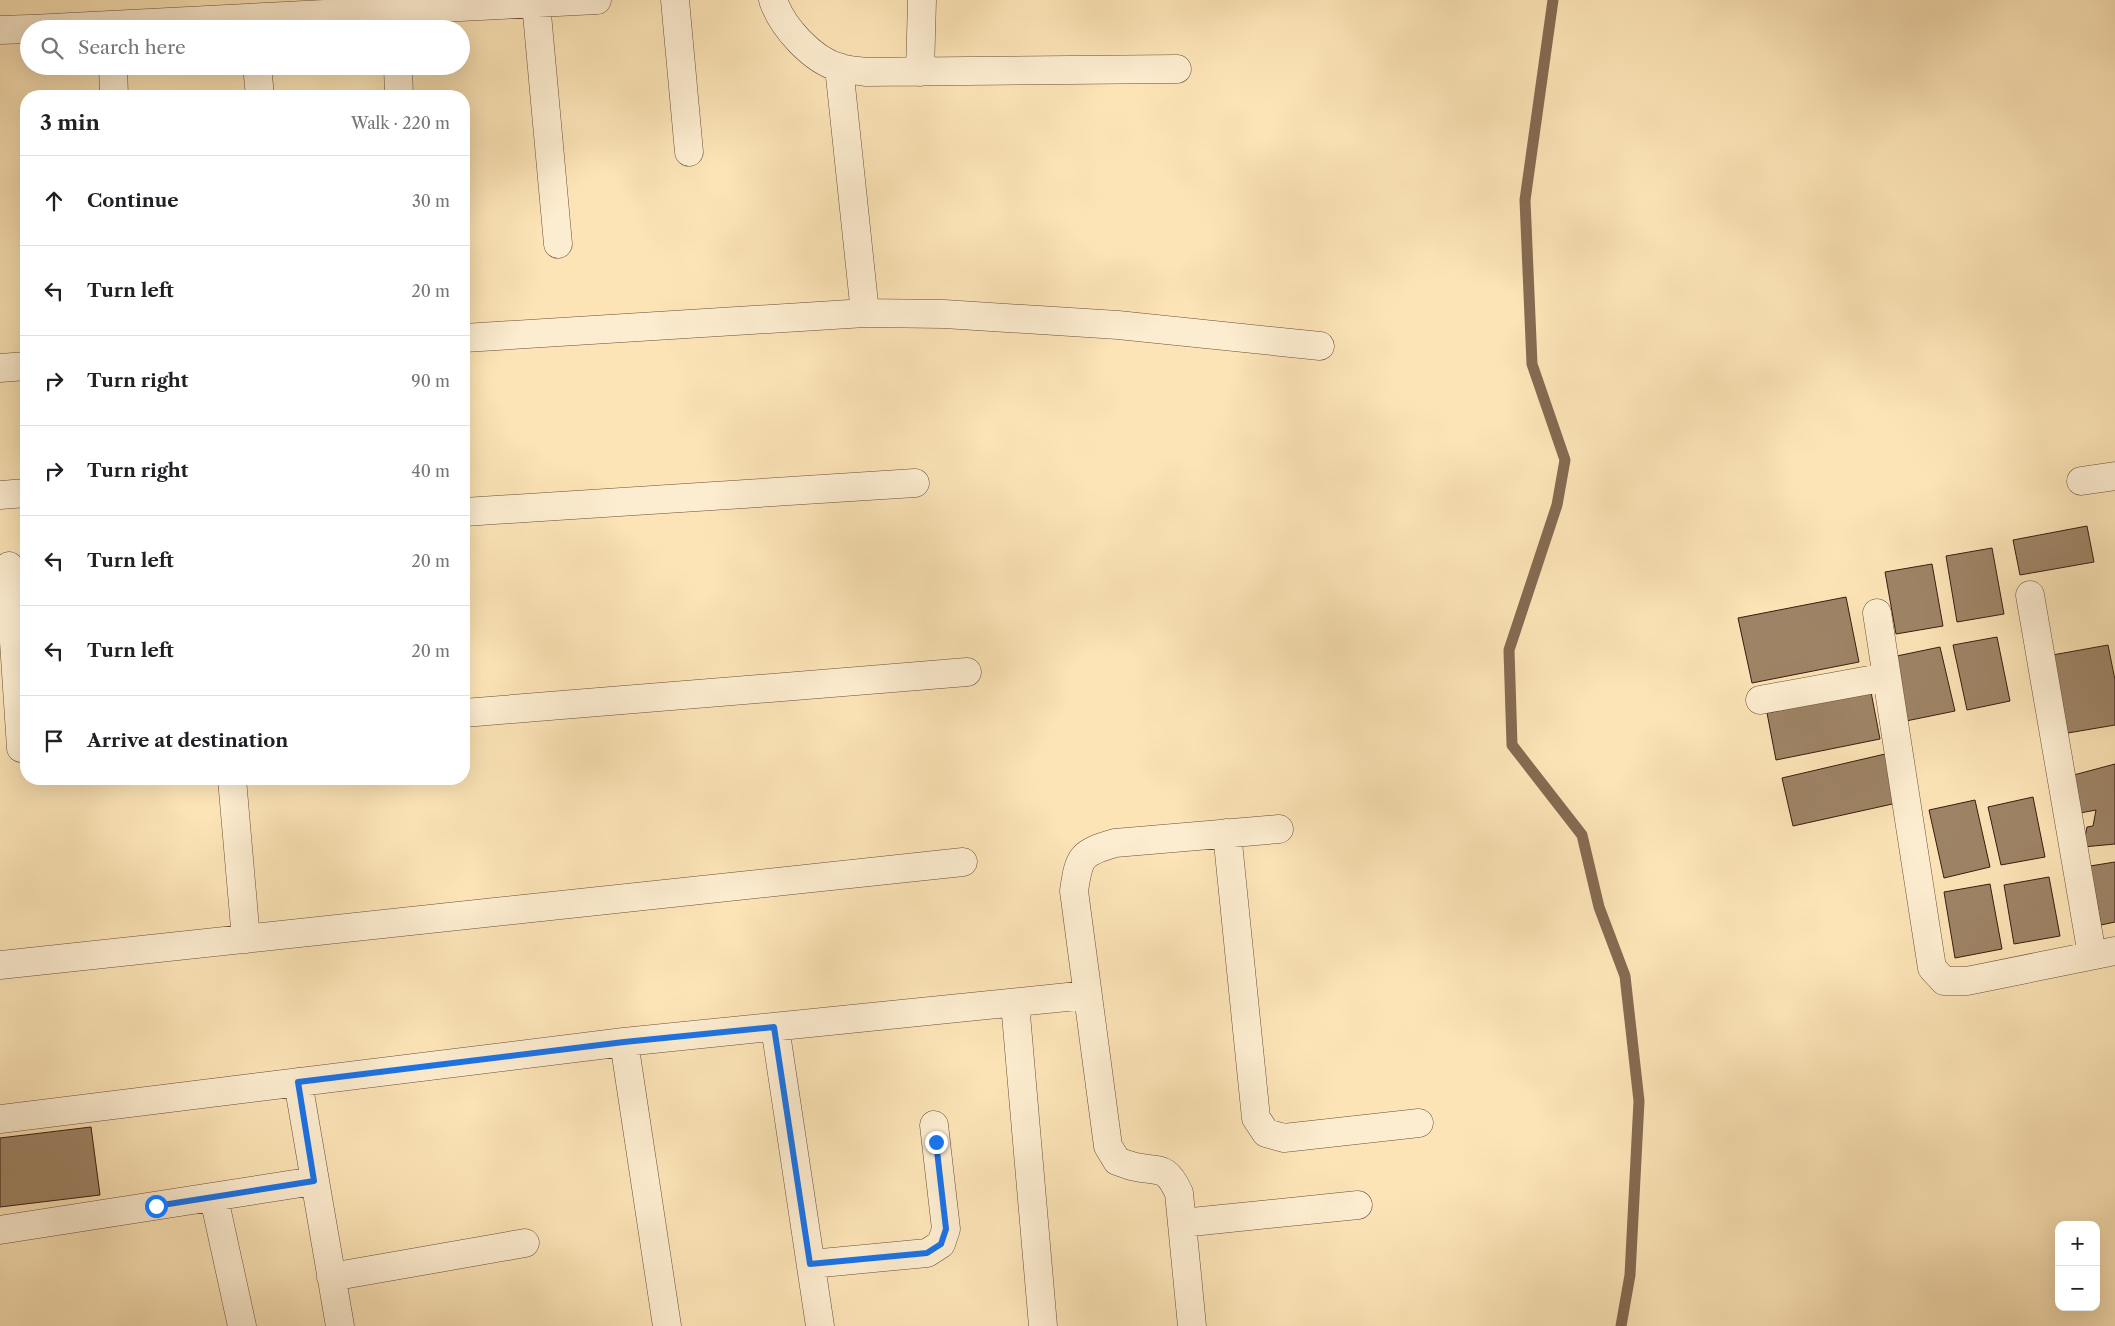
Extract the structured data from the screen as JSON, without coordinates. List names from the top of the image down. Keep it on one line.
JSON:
{"page":{"search":"Search here","heading":["3 min","Walk · 220 m"],"list":[["Continue","30 m"],["Turn left","20 m"],["Turn right","90 m"],["Turn right","40 m"],["Turn left","20 m"],["Turn left","20 m"],"Arrive at destination"],"map_buttons":["+","−"]}}
